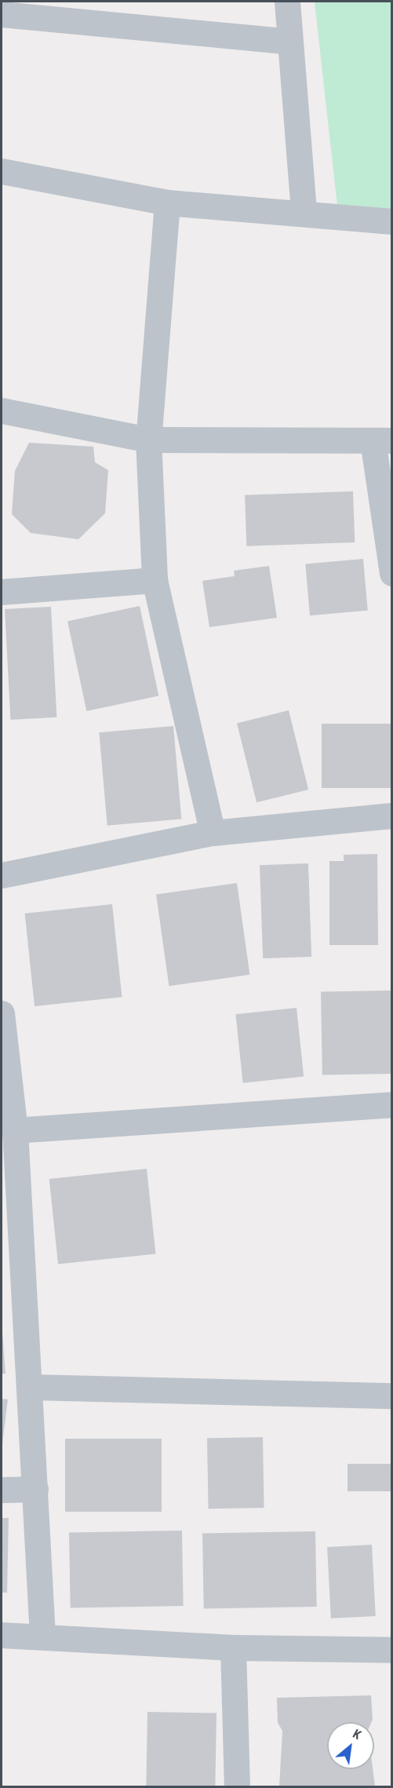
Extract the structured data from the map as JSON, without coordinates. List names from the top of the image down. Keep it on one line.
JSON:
{"north":"top right"}
